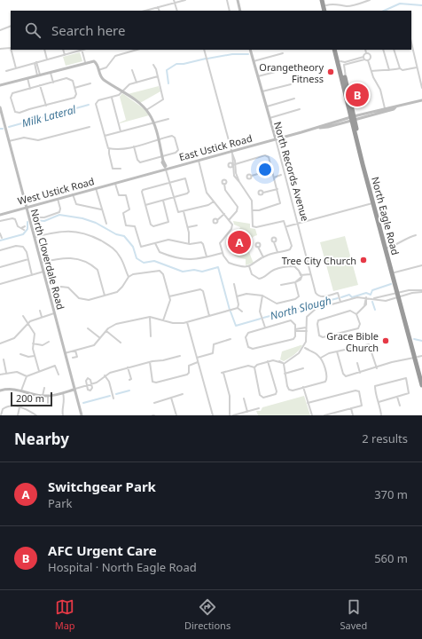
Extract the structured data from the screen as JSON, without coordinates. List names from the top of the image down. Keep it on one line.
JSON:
{"streets":{"highway":["North Eagle Road"],"main road":["East Ustick Road","North Records Avenue","West Ustick Road","North Cloverdale Road"]},"crossings":[["East Ustick Road","North Records Avenue"],["East Ustick Road","West Ustick Road"],["East Ustick Road","North Eagle Road"],["West Ustick Road","North Cloverdale Road"]],"water":["Milk Lateral","North Slough"],"places":["Orangetheory Fitness","Tree City Church","Grace Bible Church"],"scale_bar":"200 m","page":{"search":"Search here","pins":["B","A"],"scale":"200 m","heading":["Nearby","2 results"],"list":[{"mark":"A","name":"Switchgear Park","note":"Park","value":"370 m"},{"mark":"B","name":"AFC Urgent Care","note":"Hospital · North Eagle Road","value":"560 m"}],"nav":["Map","Directions","Saved"]}}
